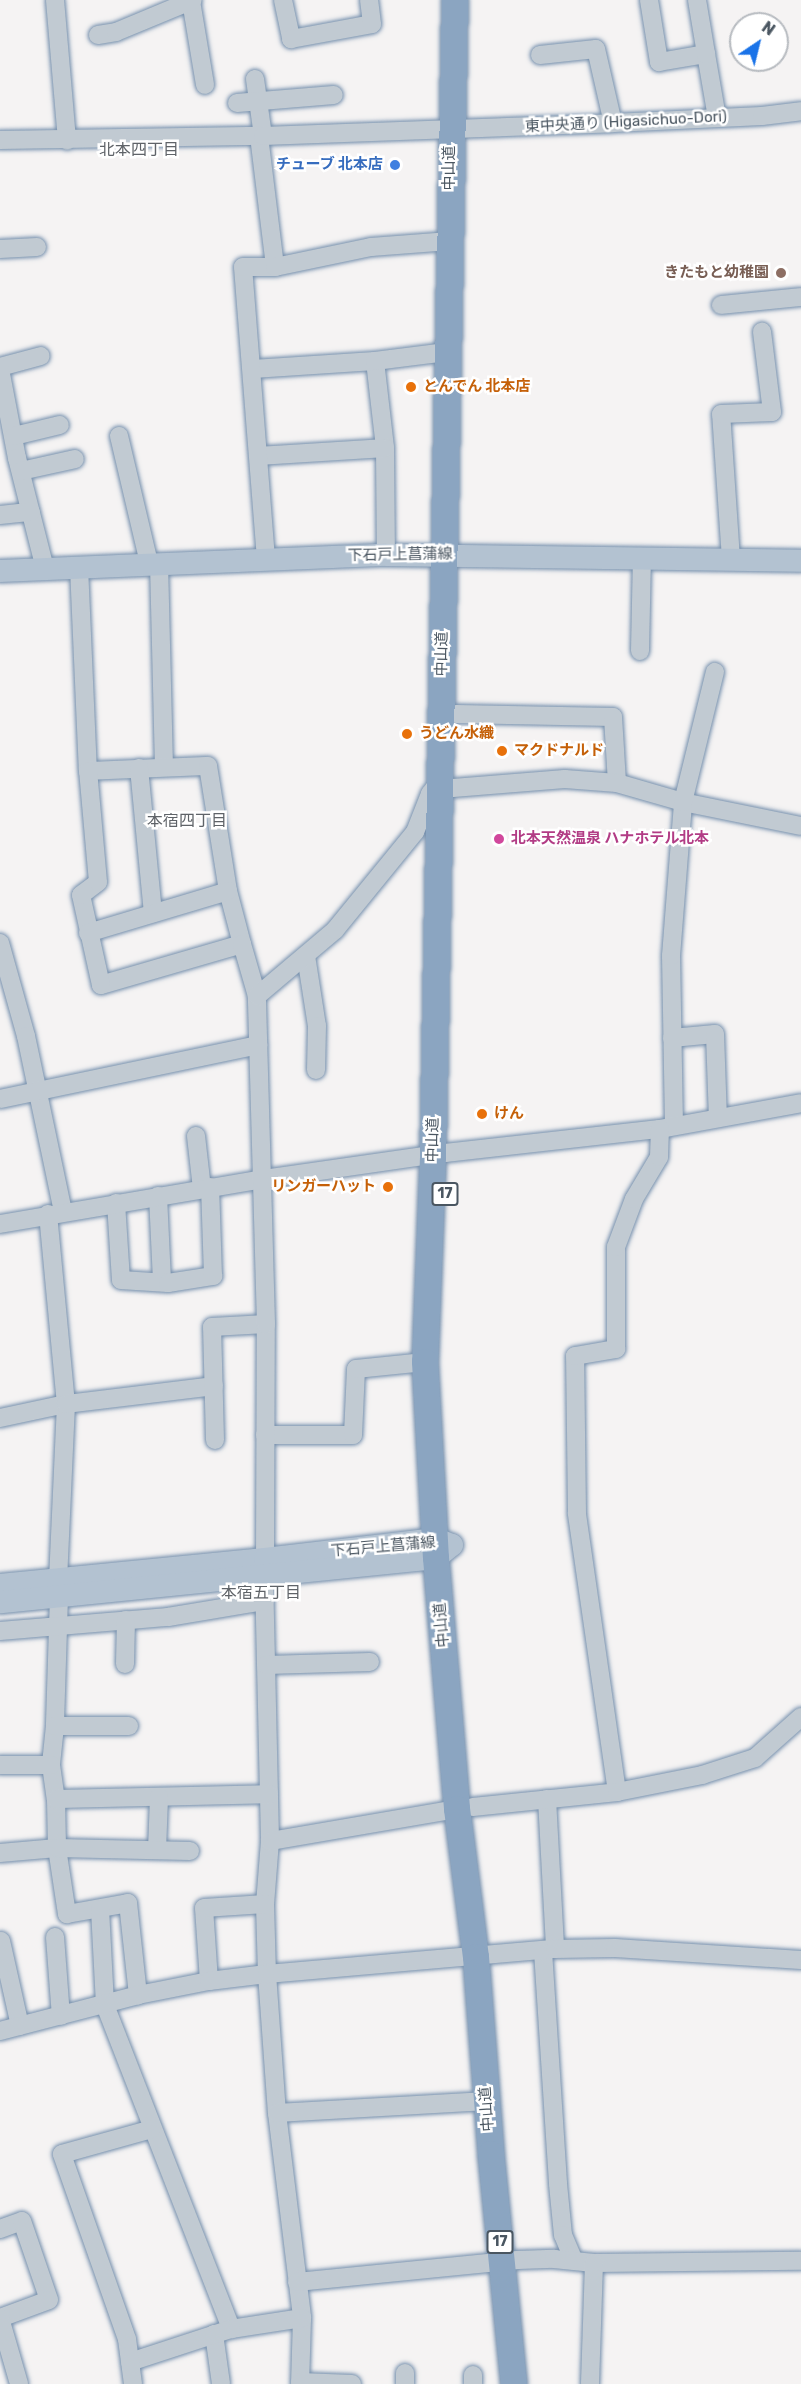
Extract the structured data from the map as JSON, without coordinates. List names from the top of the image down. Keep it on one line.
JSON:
{"streets":{"highway":["中山道","17"],"main road":["下石戸上菖蒲線"],"street":["東中央通り (Higasichuo-Dori)"]},"crossings":[["東中央通り (Higasichuo-Dori)","中山道"],["中山道","下石戸上菖蒲線"]],"districts":["北本四丁目","本宿四丁目","本宿五丁目"],"places":["チューブ 北本店","きたもと幼稚園","とんでん 北本店","うどん水織","マクドナルド","北本天然温泉 ハナホテル北本","けん","リンガーハット"],"north":"top right"}
